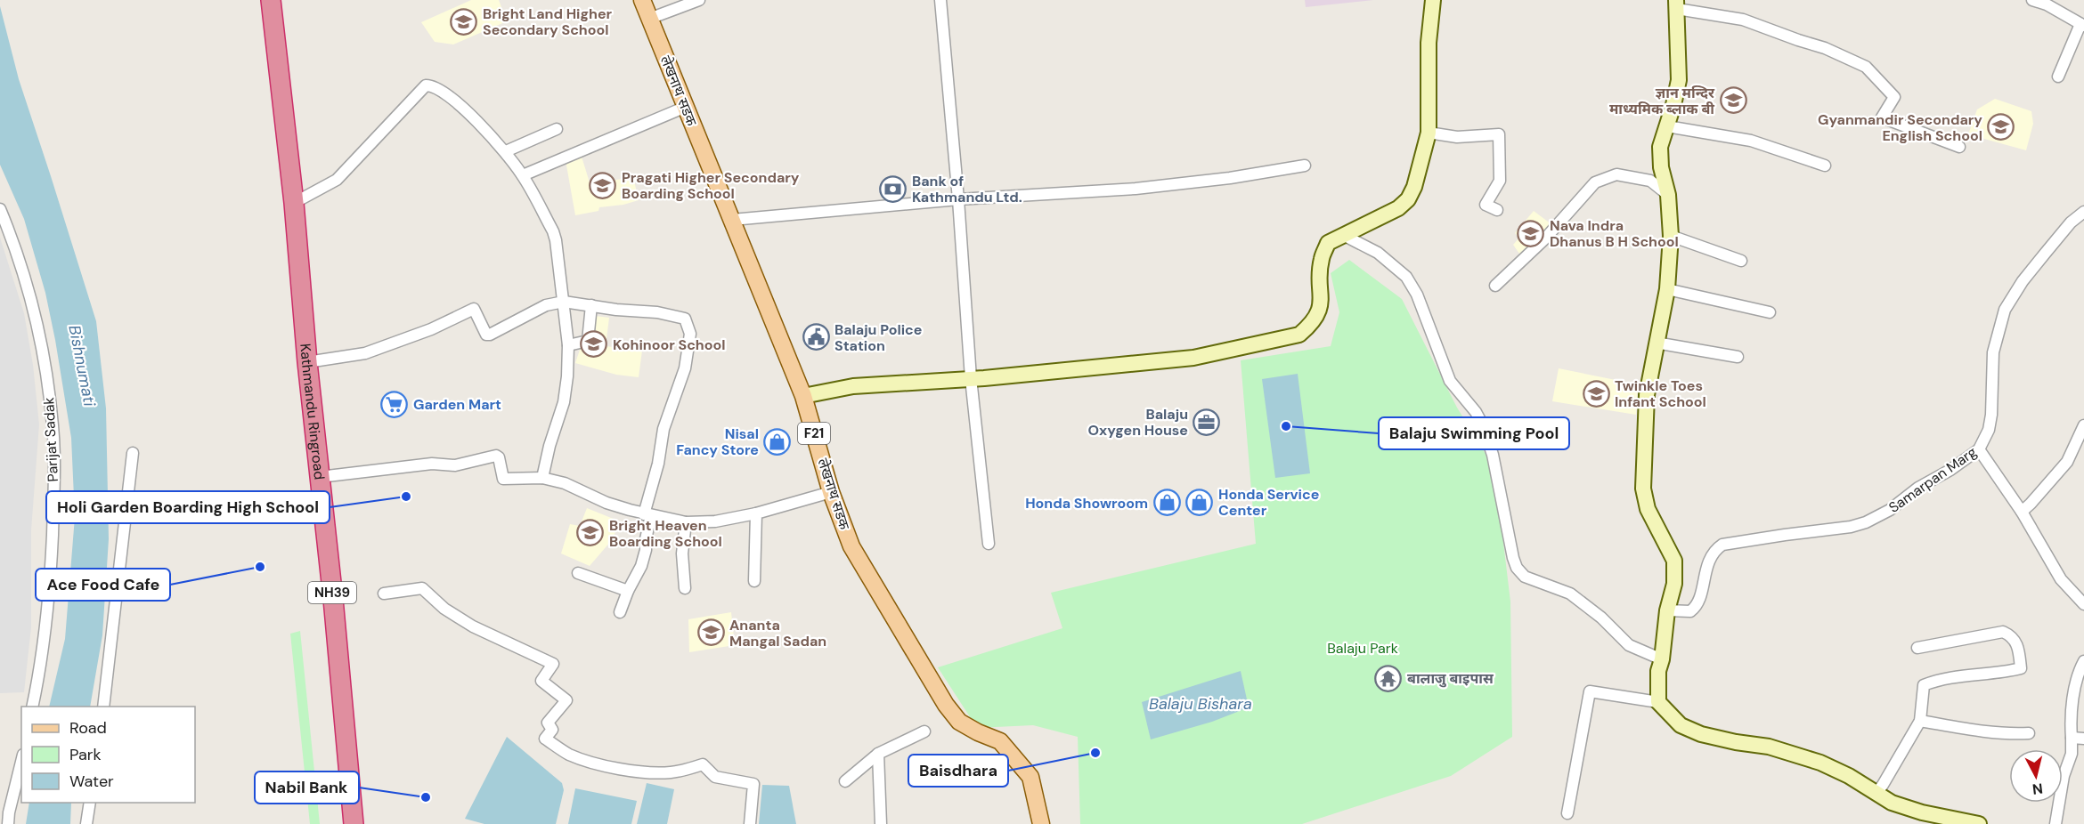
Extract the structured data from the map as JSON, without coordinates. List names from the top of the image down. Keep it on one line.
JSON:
{"streets":{"highway":["Kathmandu Ringroad","NH39"],"main road":["लेखनाथ सडक","F21"],"street":["Parijat Sadak","Samarpan Marg"]},"water":["Bishnumati","Balaju Bishara"],"parks":["Balaju Park"],"places":{"school or university":["Bright Land Higher Secondary School","ज्ञान मन्दिर माध्यमिक ब्लाक बी","Gyanmandir Secondary English School","Pragati Higher Secondary Boarding School","Nava Indra Dhanus B H School","Kohinoor School","Twinkle Toes Infant School","Bright Heaven Boarding School","Ananta Mangal Sadan"],"bank":["Bank of Kathmandu Ltd."],"public building":["Balaju Police Station"],"supermarket":["Garden Mart"],"office":["Balaju Oxygen House"],"other":["Balaju Swimming Pool","Holi Garden Boarding High School","Ace Food Cafe","Baisdhara","Nabil Bank"],"shop":["Nisal Fancy Store","Honda Service Center","Honda Showroom"],"temple":["बालाजु बाइपास"]},"legend":["Road","Park","Water"],"north":"bottom"}
